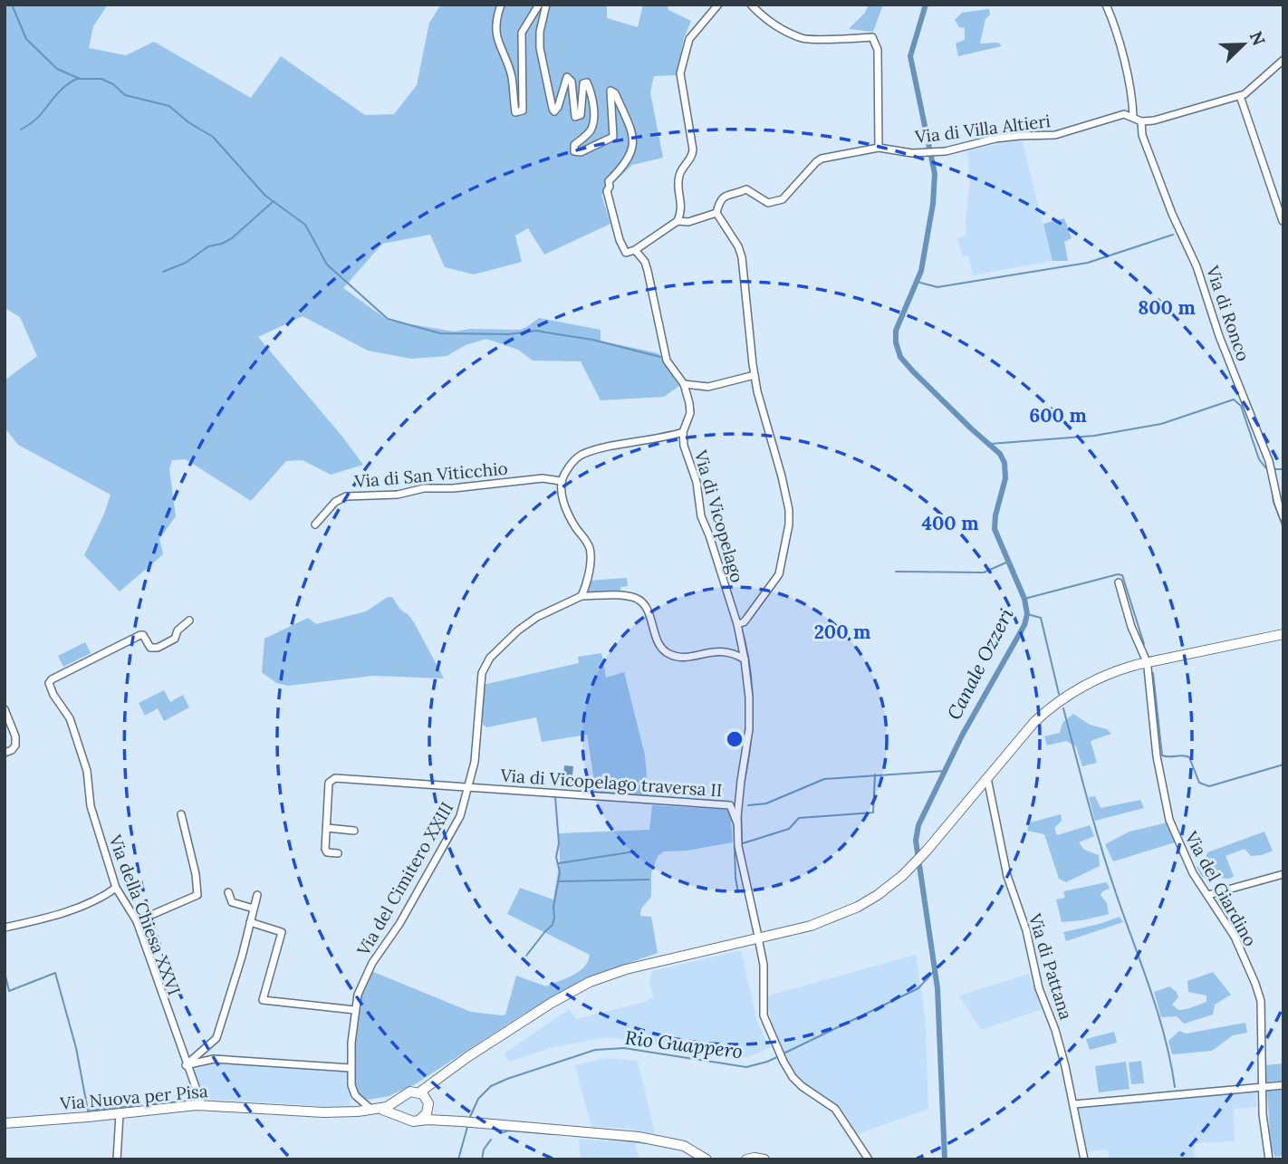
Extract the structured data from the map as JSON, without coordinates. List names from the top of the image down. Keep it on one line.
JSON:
{"streets":{"main road":["Via Nuova per Pisa"],"street":["Via di Villa Altieri","Via di Ronco","Via di San Viticchio","Via di Vicopelago","Via di Vicopelago traversa II","Via del Cimitero XXIII","Via del Giardino","Via della Chiesa XXVI","Via di Pattana"]},"crossings":[["Via di Vicopelago","Via di Vicopelago traversa II"],["Via di Vicopelago traversa II","Via del Cimitero XXIII"],["Via del Cimitero XXIII","Via Nuova per Pisa"],["Via della Chiesa XXVI","Via Nuova per Pisa"]],"water":["Canale Ozzeri","Rio Guappero"],"north":"top right","rings":["800 m","600 m","400 m","200 m"]}
